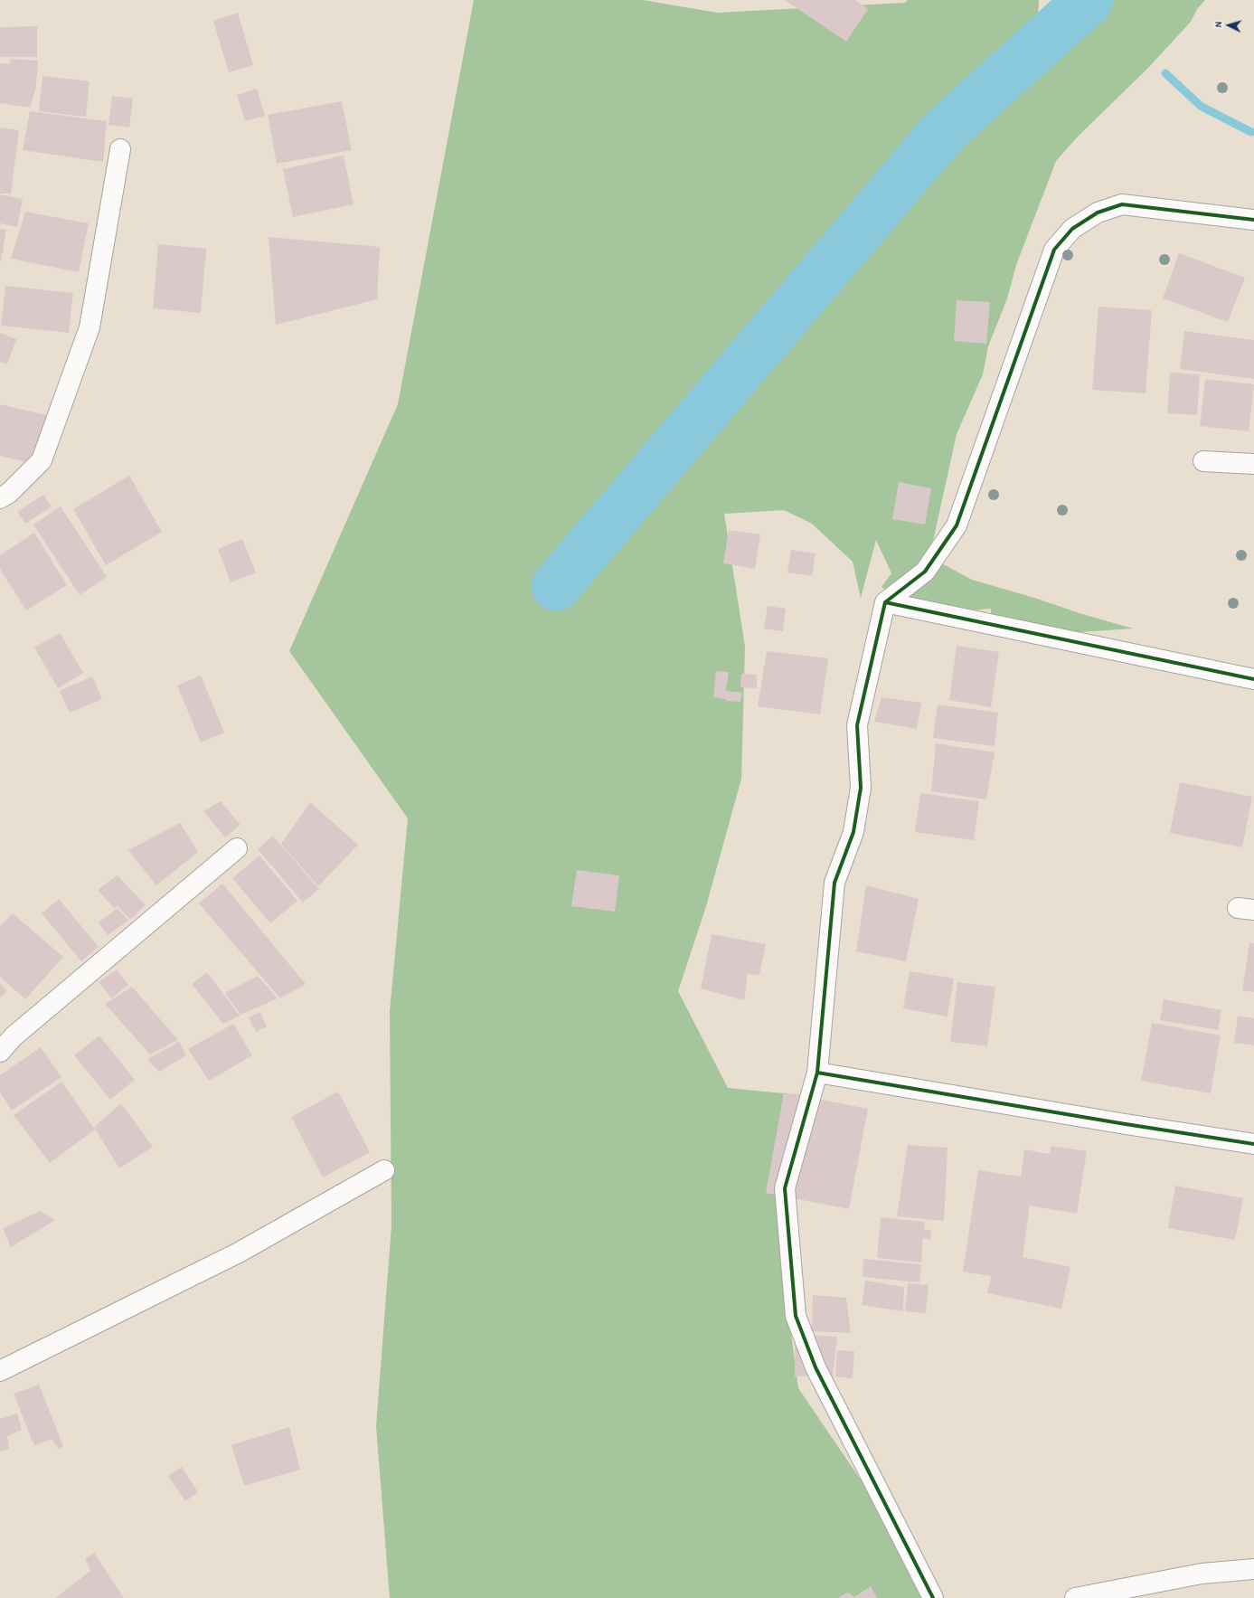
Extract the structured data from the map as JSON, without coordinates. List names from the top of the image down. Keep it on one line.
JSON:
{"north":"left"}
